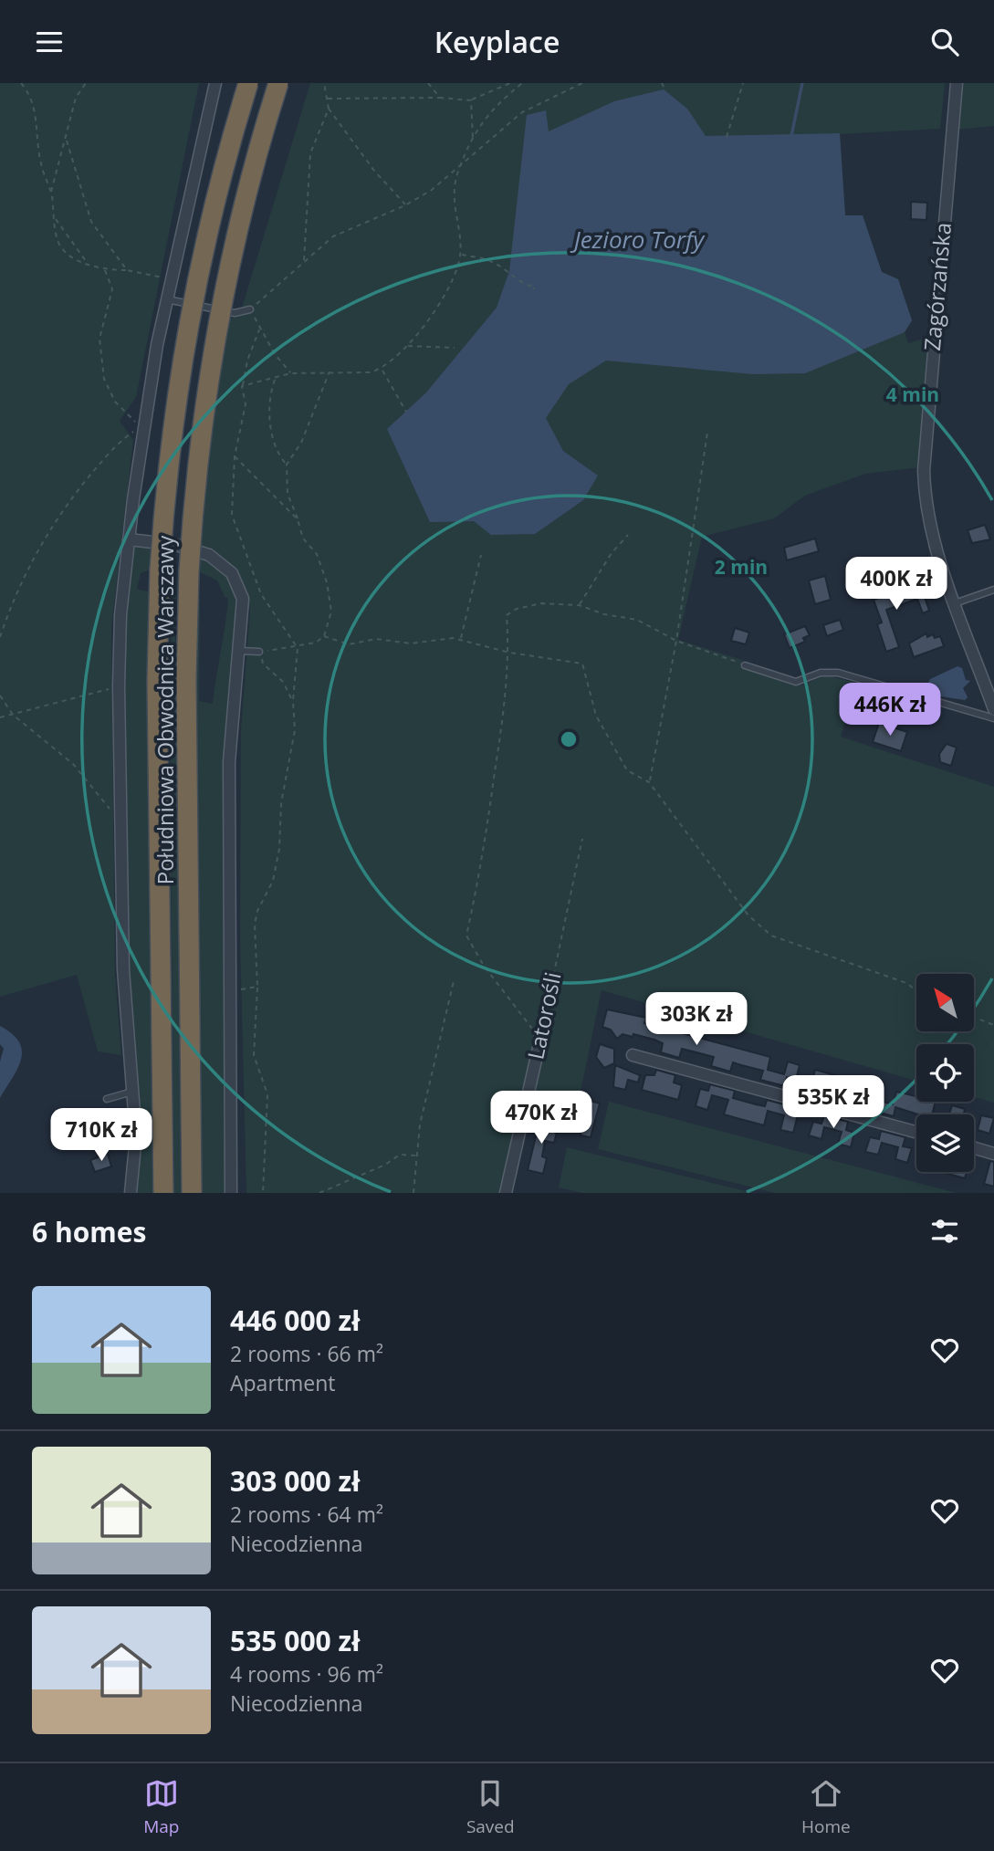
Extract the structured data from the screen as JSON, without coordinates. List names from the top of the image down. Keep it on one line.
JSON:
{"streets":{"highway":["Południowa Obwodnica Warszawy"],"street":["Zagórzańska","Latorośli"]},"water":["Jezioro Torfy"],"north":"top left","page":{"header":"Keyplace","price":["400K zł","446K zł","303K zł","535K zł","470K zł","710K zł"],"heading":"6 homes","list":[{"name":"446 000 zł","note":"2 rooms · 66 m² · Apartment"},{"name":"303 000 zł","note":"2 rooms · 64 m² · Niecodzienna"},{"name":"535 000 zł","note":"4 rooms · 96 m² · Niecodzienna"}],"tabs":["Map","Saved","Home"]},"rings":["4 min","2 min"]}
